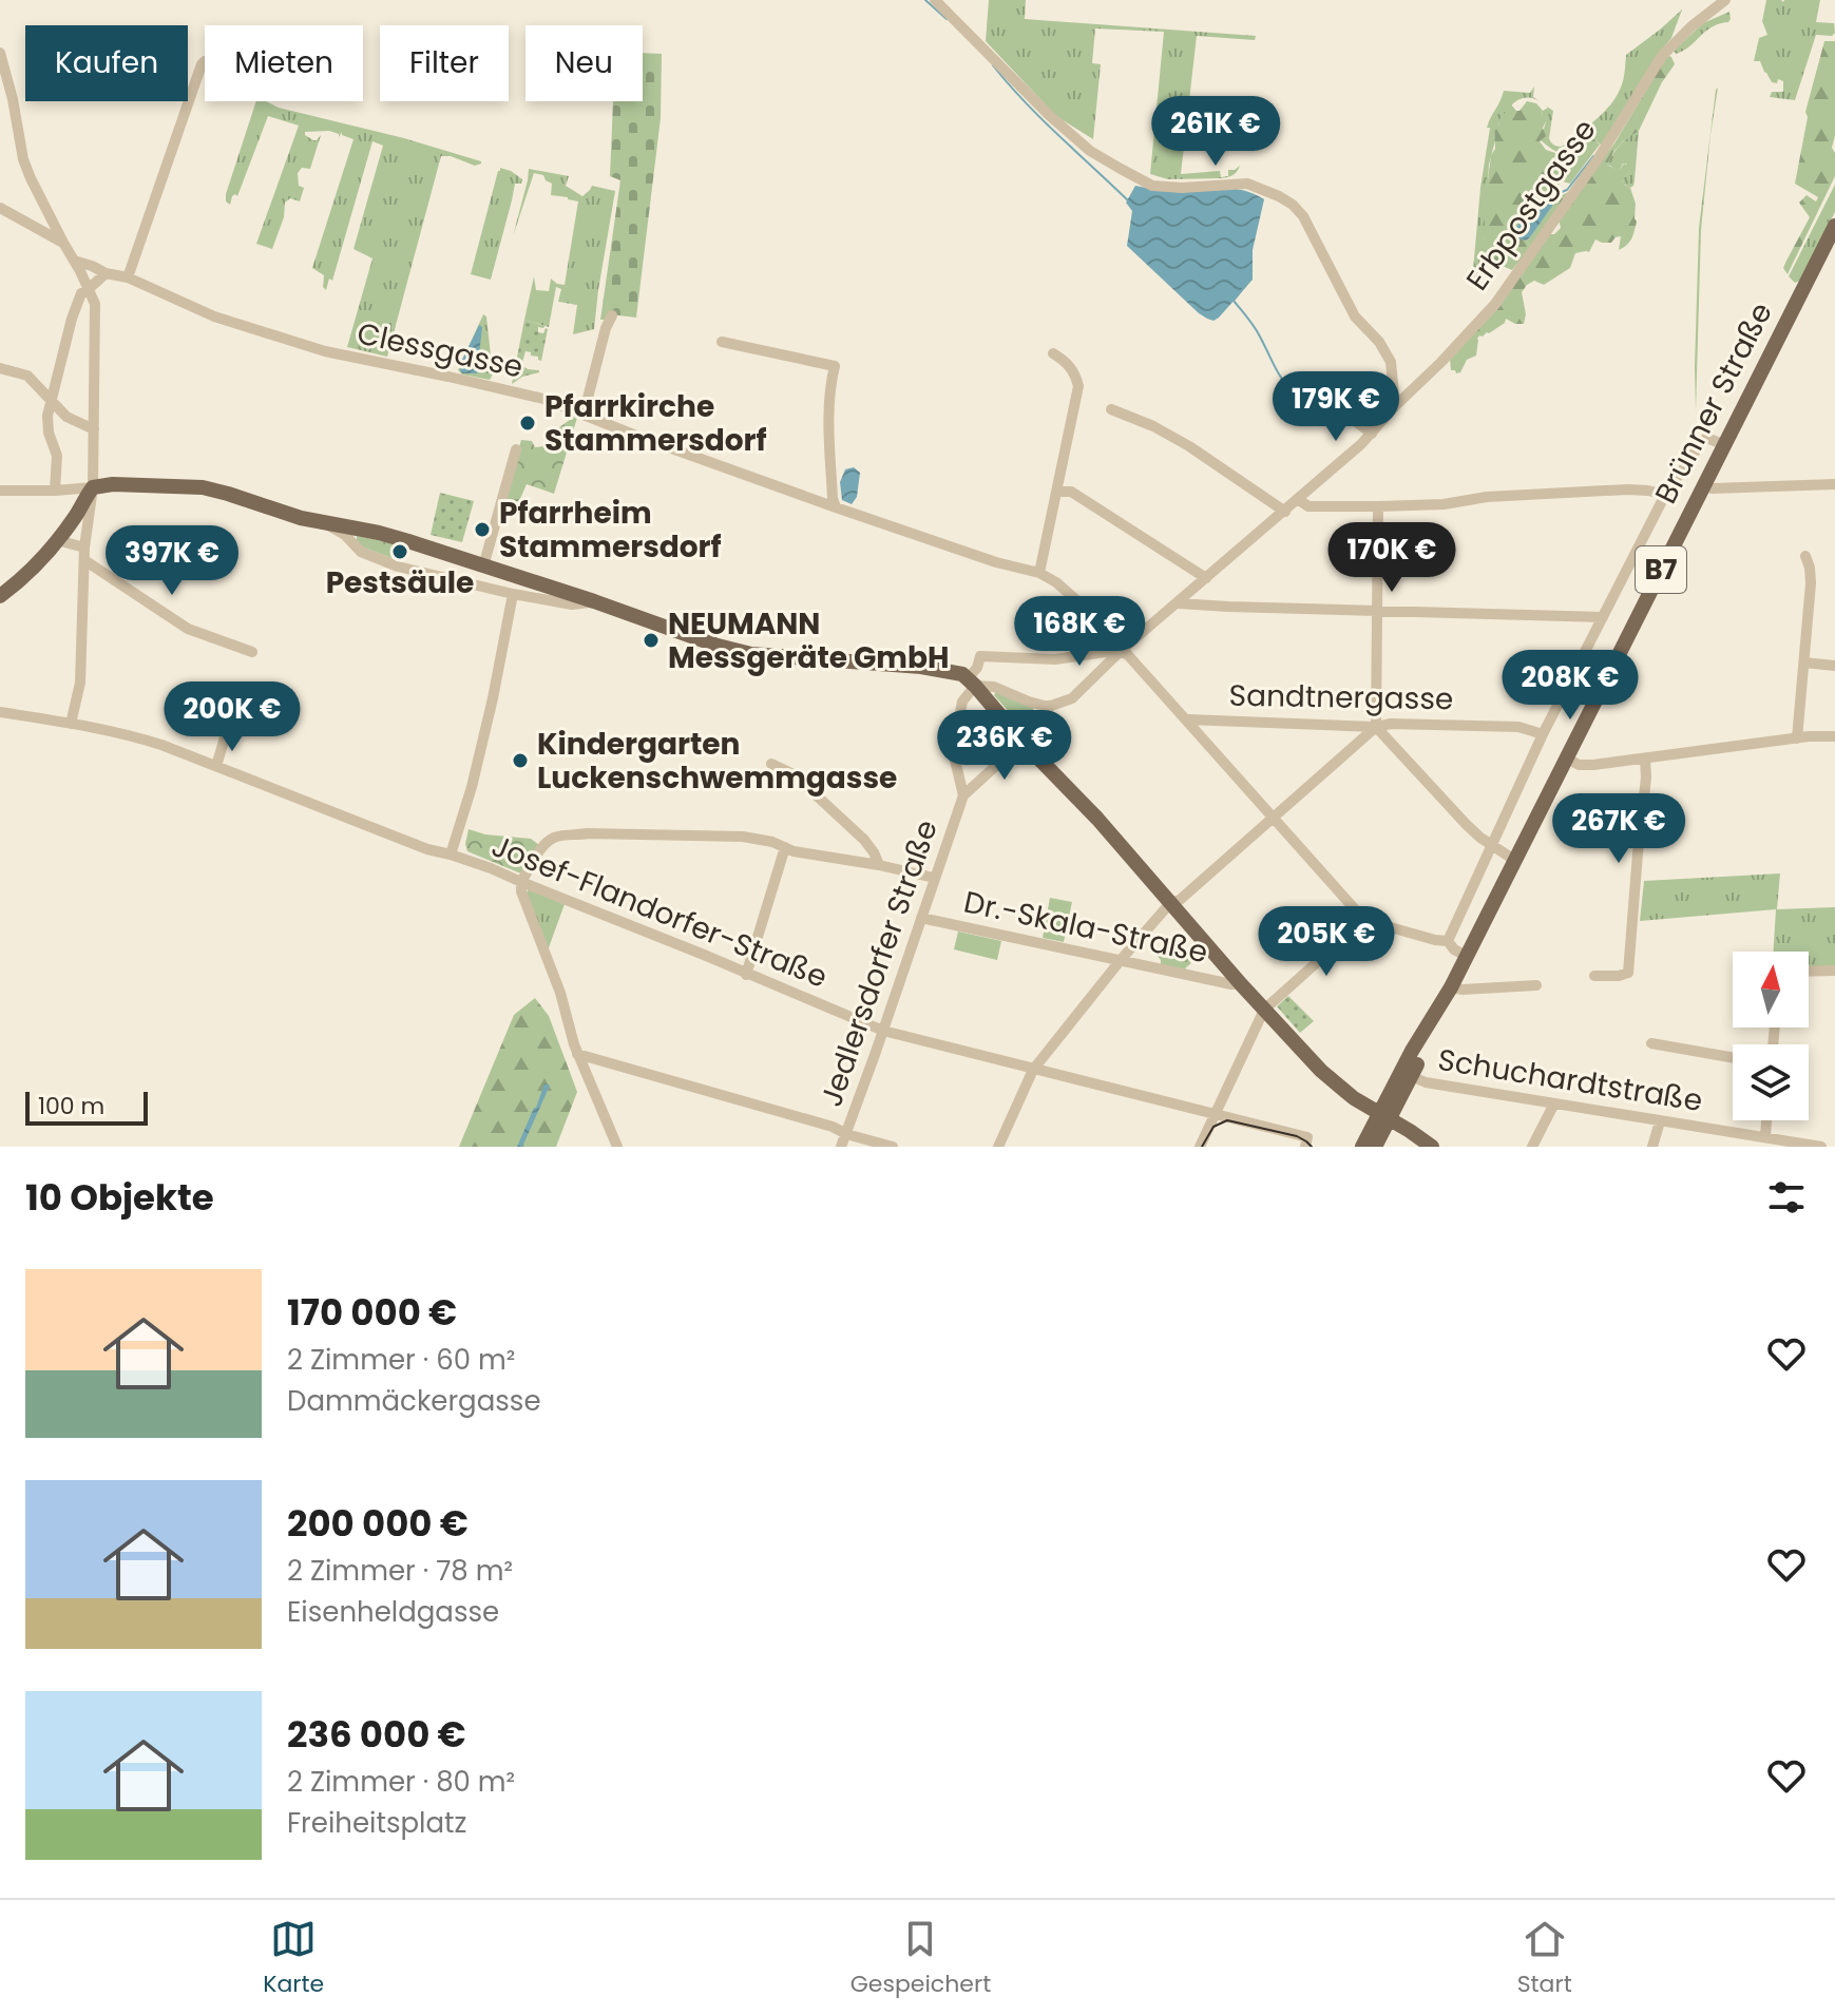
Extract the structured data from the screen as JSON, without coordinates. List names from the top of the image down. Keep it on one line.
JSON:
{"streets":{"main road":["Brünner Straße","B7"],"street":["Erbpostgasse","Clessgasse","Sandtnergasse","Josef-Flandorfer-Straße","Dr.-Skala-Straße","Jedlersdorfer Straße","Schuchardtstraße"]},"crossings":[["Erbpostgasse","Clessgasse"],["Clessgasse","Sandtnergasse"],["Brünner Straße","Sandtnergasse"],["Brünner Straße","Schuchardtstraße"],["Josef-Flandorfer-Straße","Dr.-Skala-Straße"],["Josef-Flandorfer-Straße","Jedlersdorfer Straße"],["Dr.-Skala-Straße","Jedlersdorfer Straße"]],"places":["Pfarrkirche Stammersdorf","Pfarrheim Stammersdorf","Pestsäule","NEUMANN Messgeräte GmbH","Kindergarten Luckenschwemmgasse"],"scale_bar":"100 m","north":"top","page":{"chip":["Kaufen","Mieten","Filter","Neu"],"price":["261K €","179K €","170K €","397K €","168K €","208K €","200K €","236K €","267K €","205K €"],"scale":"100 m","heading":"10 Objekte","list":[{"name":"170 000 €","note":"2 Zimmer · 60 m² · Dammäckergasse"},{"name":"200 000 €","note":"2 Zimmer · 78 m² · Eisenheldgasse"},{"name":"236 000 €","note":"2 Zimmer · 80 m² · Freiheitsplatz"}],"tabs":["Karte","Gespeichert","Start"]}}
